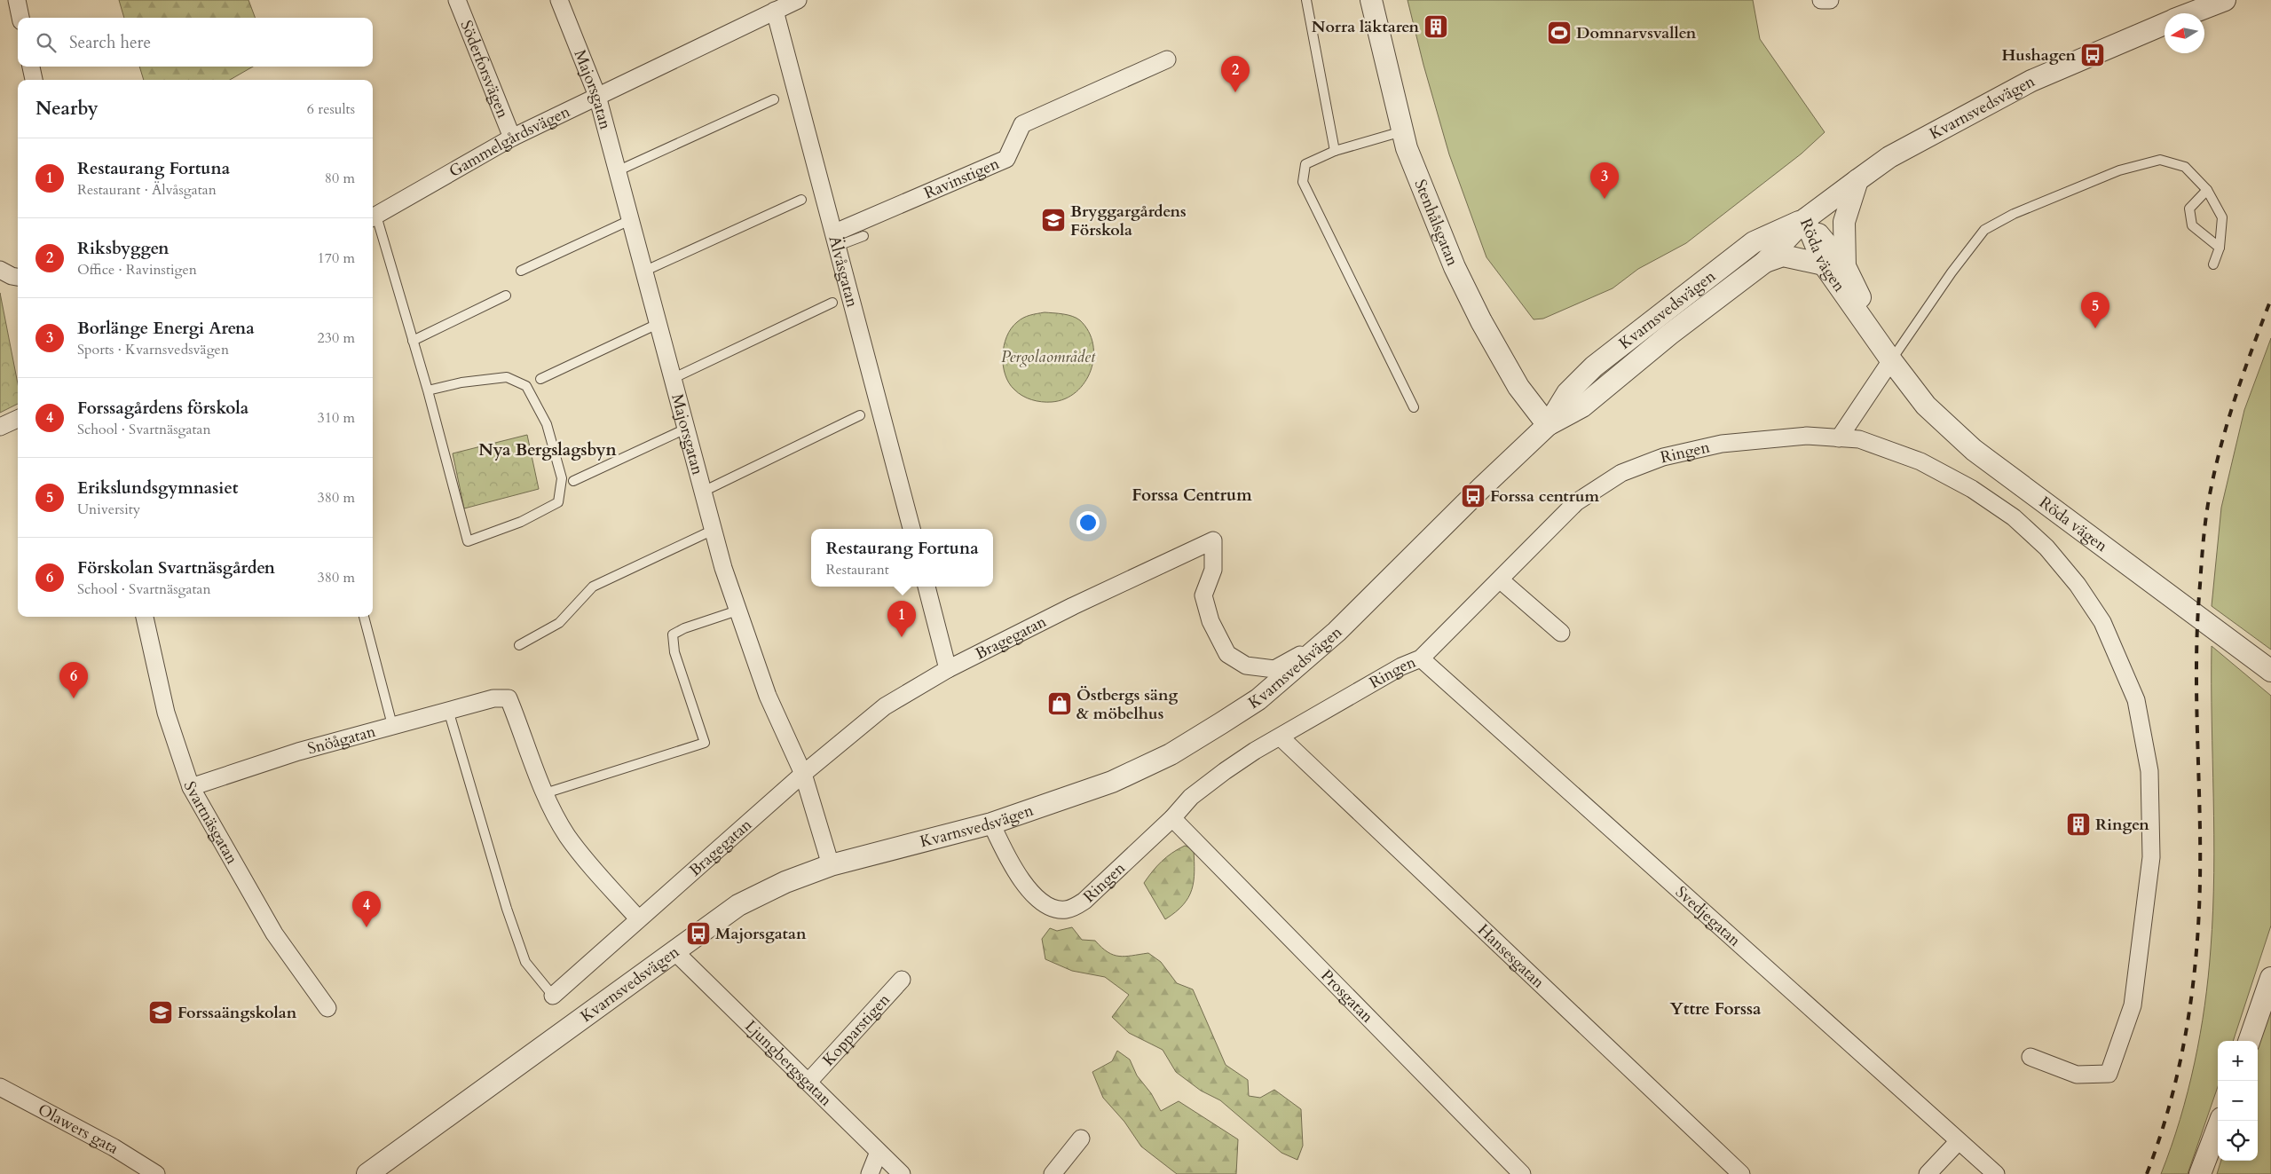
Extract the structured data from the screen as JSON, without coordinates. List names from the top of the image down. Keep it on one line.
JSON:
{"streets":{"street":["Söderforsvägen","Majorsgatan","Kvarnsvedsvägen","Gammelgårdsvägen","Ravinstigen","Stenhålsgatan","Röda vägen","Älvåsgatan","Ringen","Bragegatan","Snöågatan","Svartnäsgatan","Svedjegatan","Hansesgatan","Prosgatan","Kopparstigen","Ljungbergsgatan","Olawers gata"]},"crossings":[["Söderforsvägen","Gammelgårdsvägen"],["Majorsgatan","Kvarnsvedsvägen"],["Majorsgatan","Gammelgårdsvägen"],["Majorsgatan","Bragegatan"],["Kvarnsvedsvägen","Stenhålsgatan"],["Kvarnsvedsvägen","Röda vägen"],["Kvarnsvedsvägen","Ringen"],["Kvarnsvedsvägen","Bragegatan"],["Kvarnsvedsvägen","Ljungbergsgatan"],["Gammelgårdsvägen","Älvåsgatan"],["Ravinstigen","Älvåsgatan"],["Ringen","Svedjegatan"],["Ringen","Hansesgatan"],["Ringen","Prosgatan"],["Snöågatan","Svartnäsgatan"],["Kopparstigen","Ljungbergsgatan"]],"districts":["Nya Bergslagsbyn","Forssa Centrum","Yttre Forssa"],"parks":["Pergolaområdet"],"places":{"building":["Norra läktaren","Ringen"],"sports":["Domnarvsvallen"],"bus stop":["Hushagen","Forssa centrum","Majorsgatan"],"school or university":["Bryggargårdens Förskola","Forssaängskolan"],"shop":["Östbergs säng & möbelhus"]},"north":"left","page":{"search":"Search here","pins":["2","3","5","1","6","4"],"heading":["Nearby","6 results"],"list":[{"mark":"1","name":"Restaurang Fortuna","note":"Restaurant · Älvåsgatan","value":"80 m"},{"mark":"2","name":"Riksbyggen","note":"Office · Ravinstigen","value":"170 m"},{"mark":"3","name":"Borlänge Energi Arena","note":"Sports · Kvarnsvedsvägen","value":"230 m"},{"mark":"4","name":"Forssagårdens förskola","note":"School · Svartnäsgatan","value":"310 m"},{"mark":"5","name":"Erikslundsgymnasiet","note":"University","value":"380 m"},{"mark":"6","name":"Förskolan Svartnäsgården","note":"School · Svartnäsgatan","value":"380 m"}],"popup":["Restaurang Fortuna","Restaurant"],"map_buttons":["+","−"]}}
